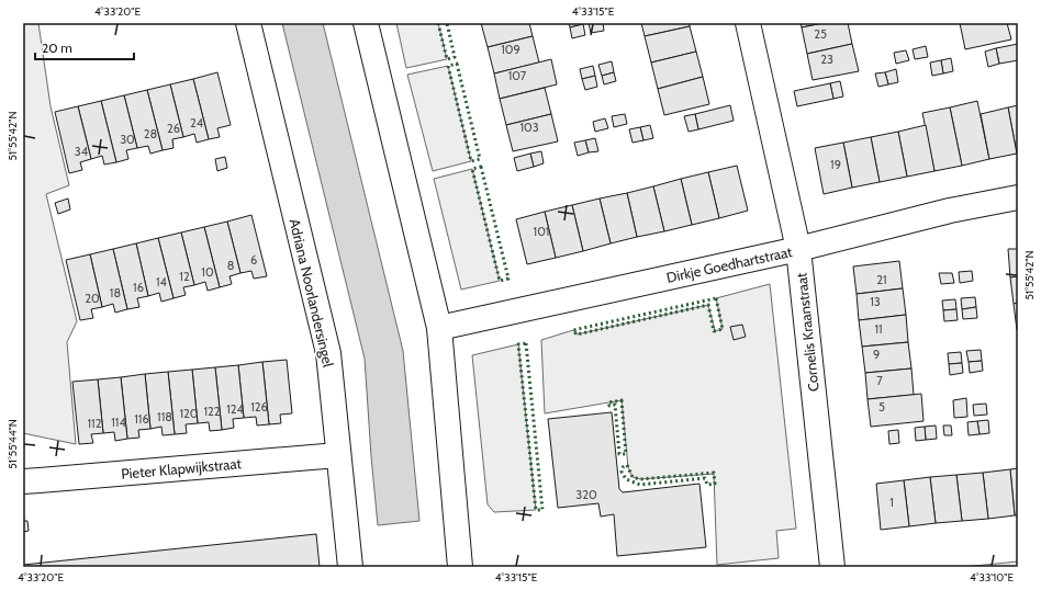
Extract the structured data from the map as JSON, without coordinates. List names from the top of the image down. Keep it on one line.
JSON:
{"streets":{"street":["Dirkje Goedhartstraat","Adriana Noorlandersingel","Cornelis Kraanstraat","Pieter Klapwijkstraat"]},"crossings":[["Dirkje Goedhartstraat","Cornelis Kraanstraat"],["Adriana Noorlandersingel","Pieter Klapwijkstraat"]],"house_numbers":["25","109","23","107","24","103","26","28","30","34","19","101","6","8","10","12","21","14","16","18","20","13","11","9","7","126","5","124","122","120","118","116","114","112","320","1"],"scale_bar":"20 m","coordinates":["4°33'20\"E","4°33'15\"E","51°55'42\"N","51°55'44\"N","4°33'10\"E"]}
